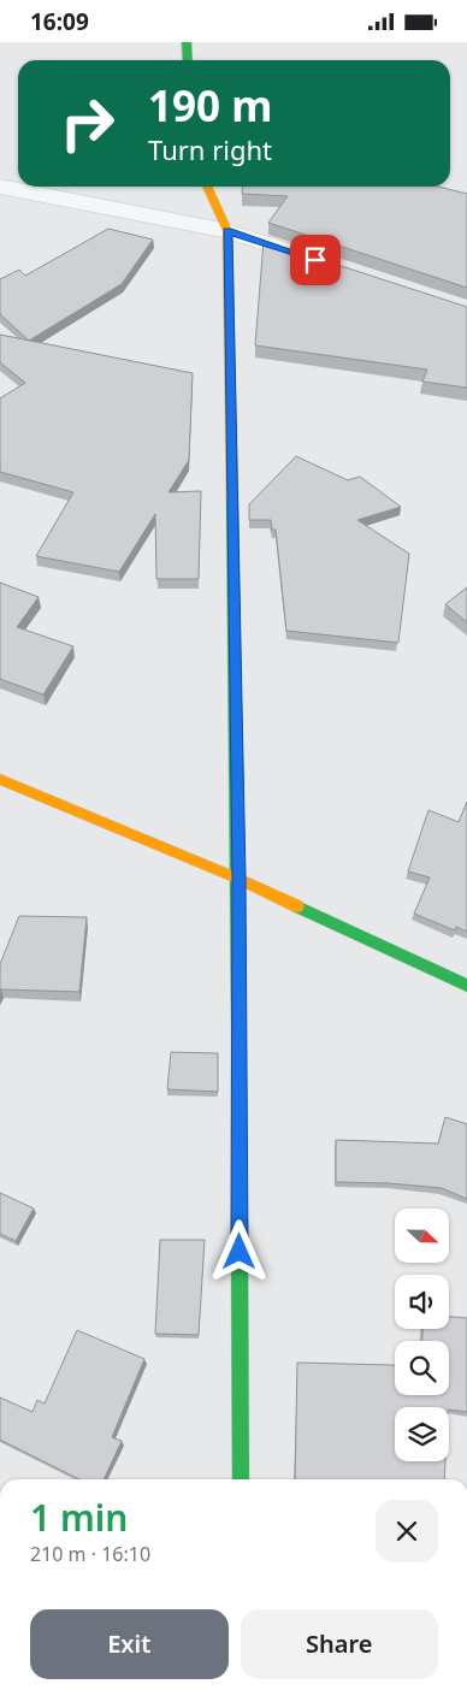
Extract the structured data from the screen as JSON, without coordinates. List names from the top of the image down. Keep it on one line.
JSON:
{"north":"right","page":{"status":"16:09","turn":["190 m","Turn right"],"heading":["1 min","210 m · 16:10"],"buttons":["Exit","Share"]}}
